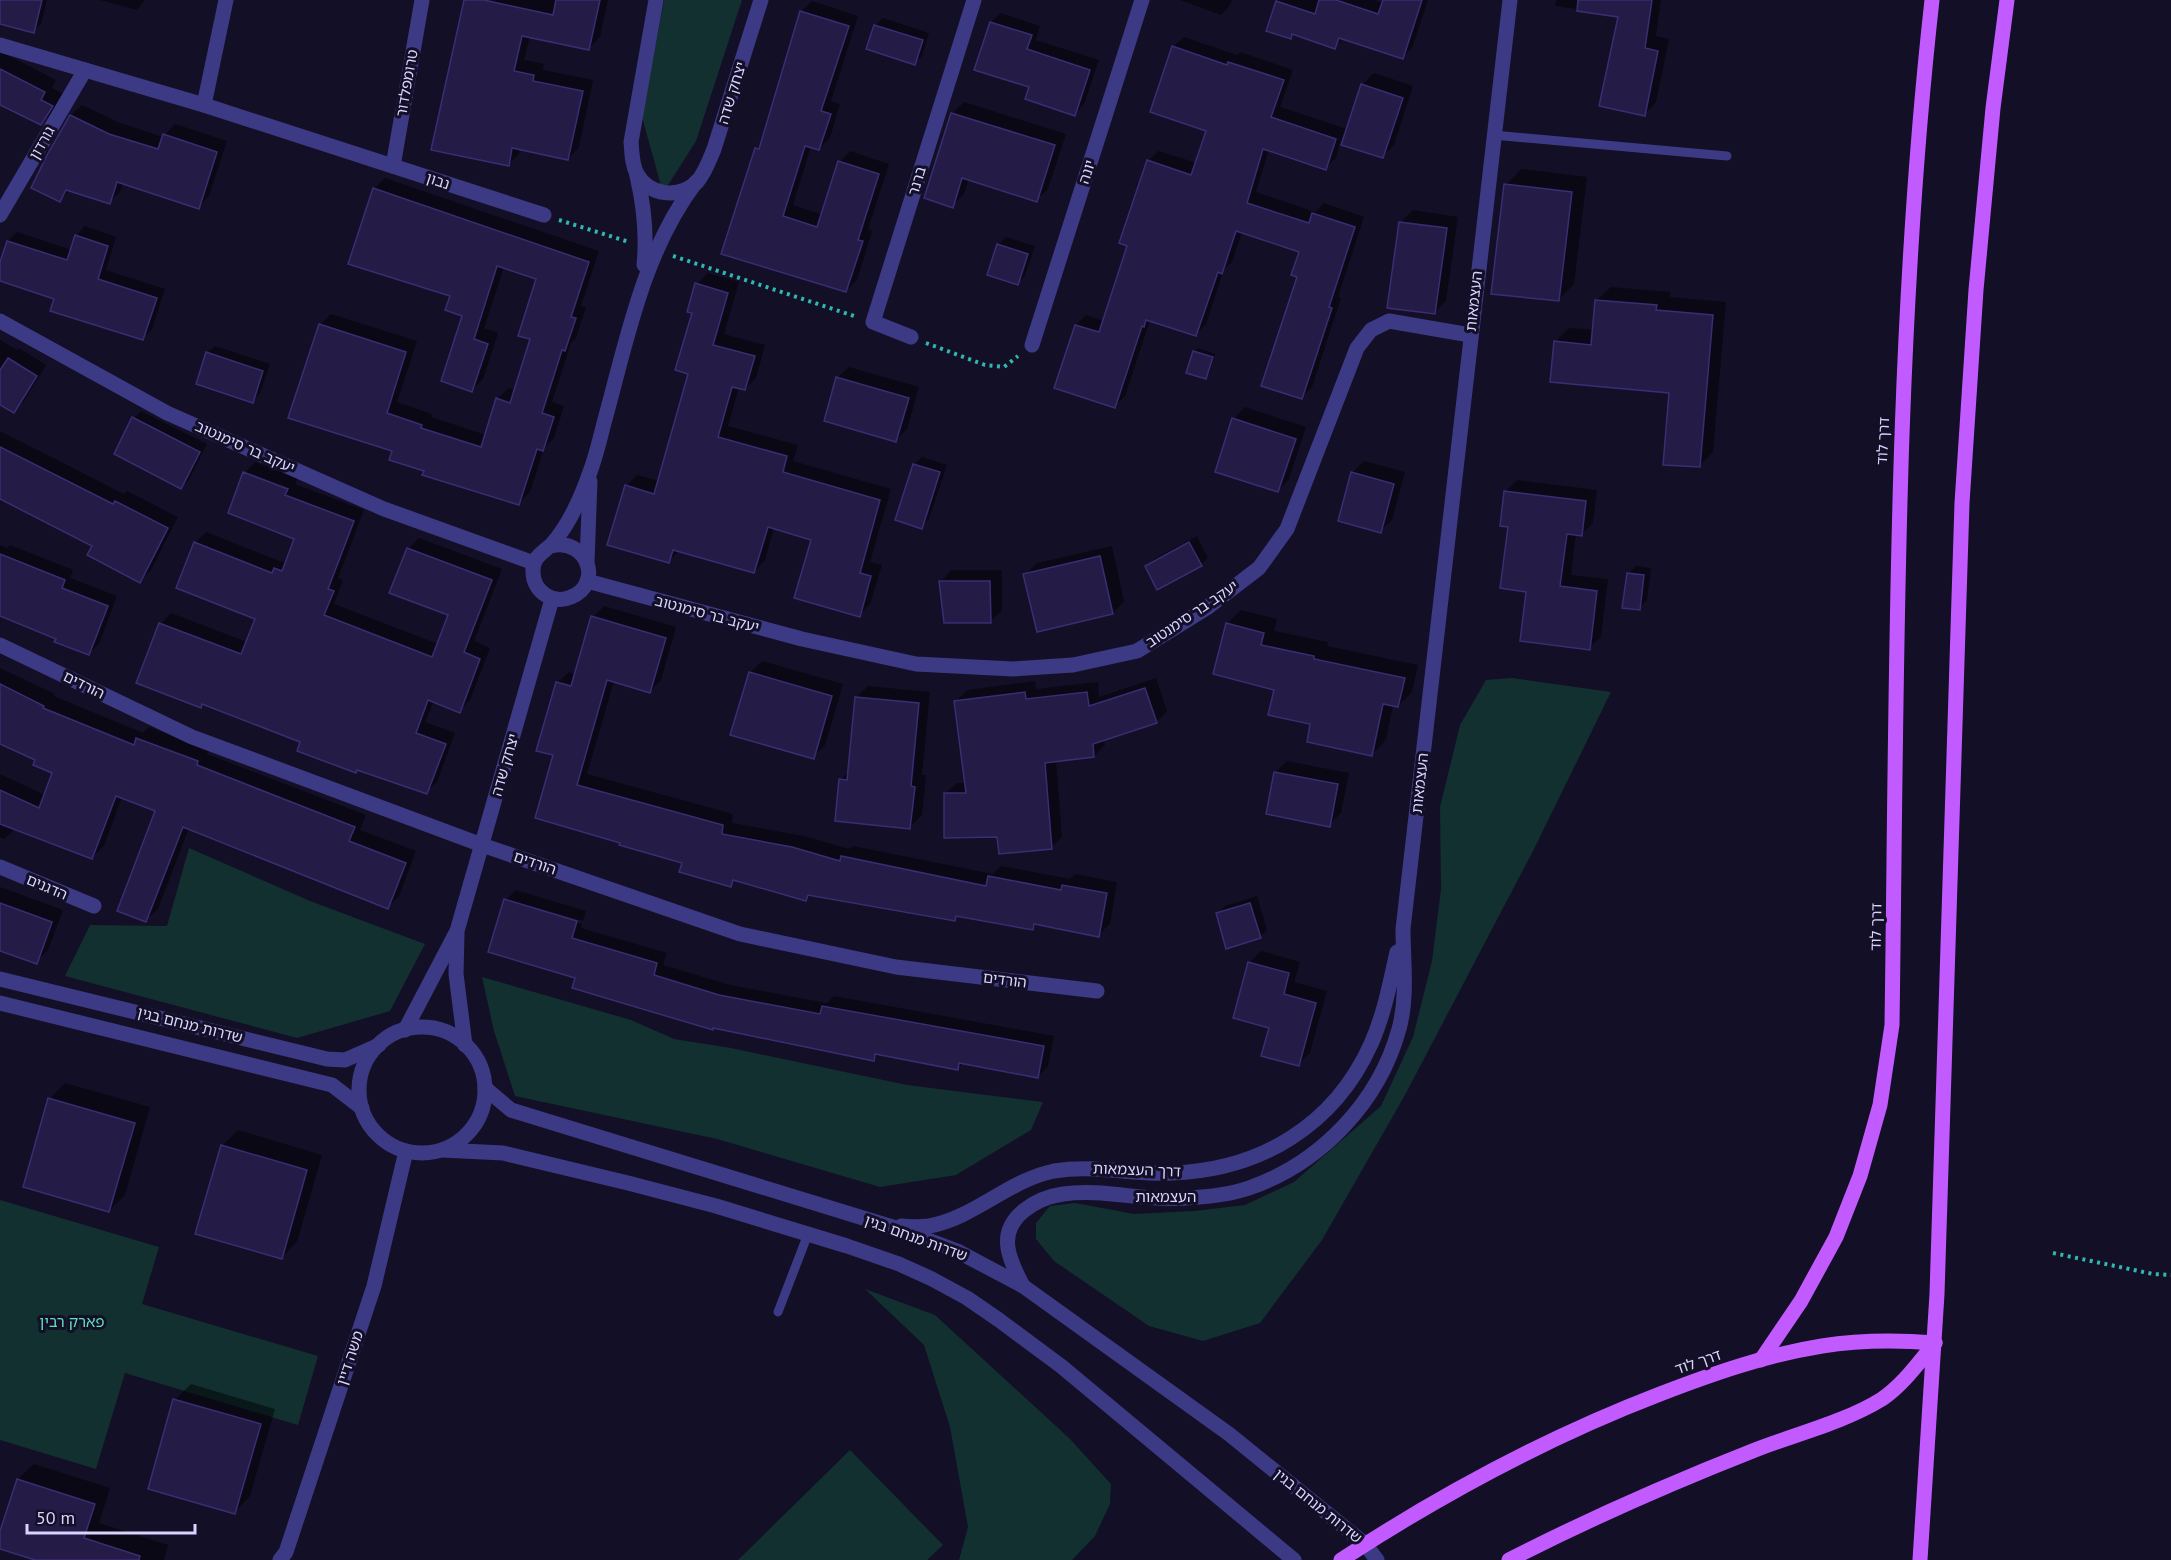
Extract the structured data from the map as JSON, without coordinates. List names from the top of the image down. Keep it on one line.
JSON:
{"streets":{"main road":["דרך לוד"],"street":["טרומפלדור","יצחק שדה","גורדון","יונה","נבון","ברנר","העצמאות","יעקב בר סימנטוב","הורדים","הדגנים","שדרות מנחם בגין","דרך העצמאות","משה דיין"]},"crossings":[["טרומפלדור","נבון"],["יצחק שדה","יעקב בר סימנטוב"],["יצחק שדה","הורדים"],["יצחק שדה","שדרות מנחם בגין"],["יצחק שדה","משה דיין"],["גורדון","נבון"],["העצמאות","יעקב בר סימנטוב"],["העצמאות","שדרות מנחם בגין"],["העצמאות","דרך העצמאות"],["דרך לוד","שדרות מנחם בגין"],["שדרות מנחם בגין","דרך העצמאות"],["שדרות מנחם בגין","משה דיין"]],"parks":["פארק רבין"],"scale_bar":"50 m"}
